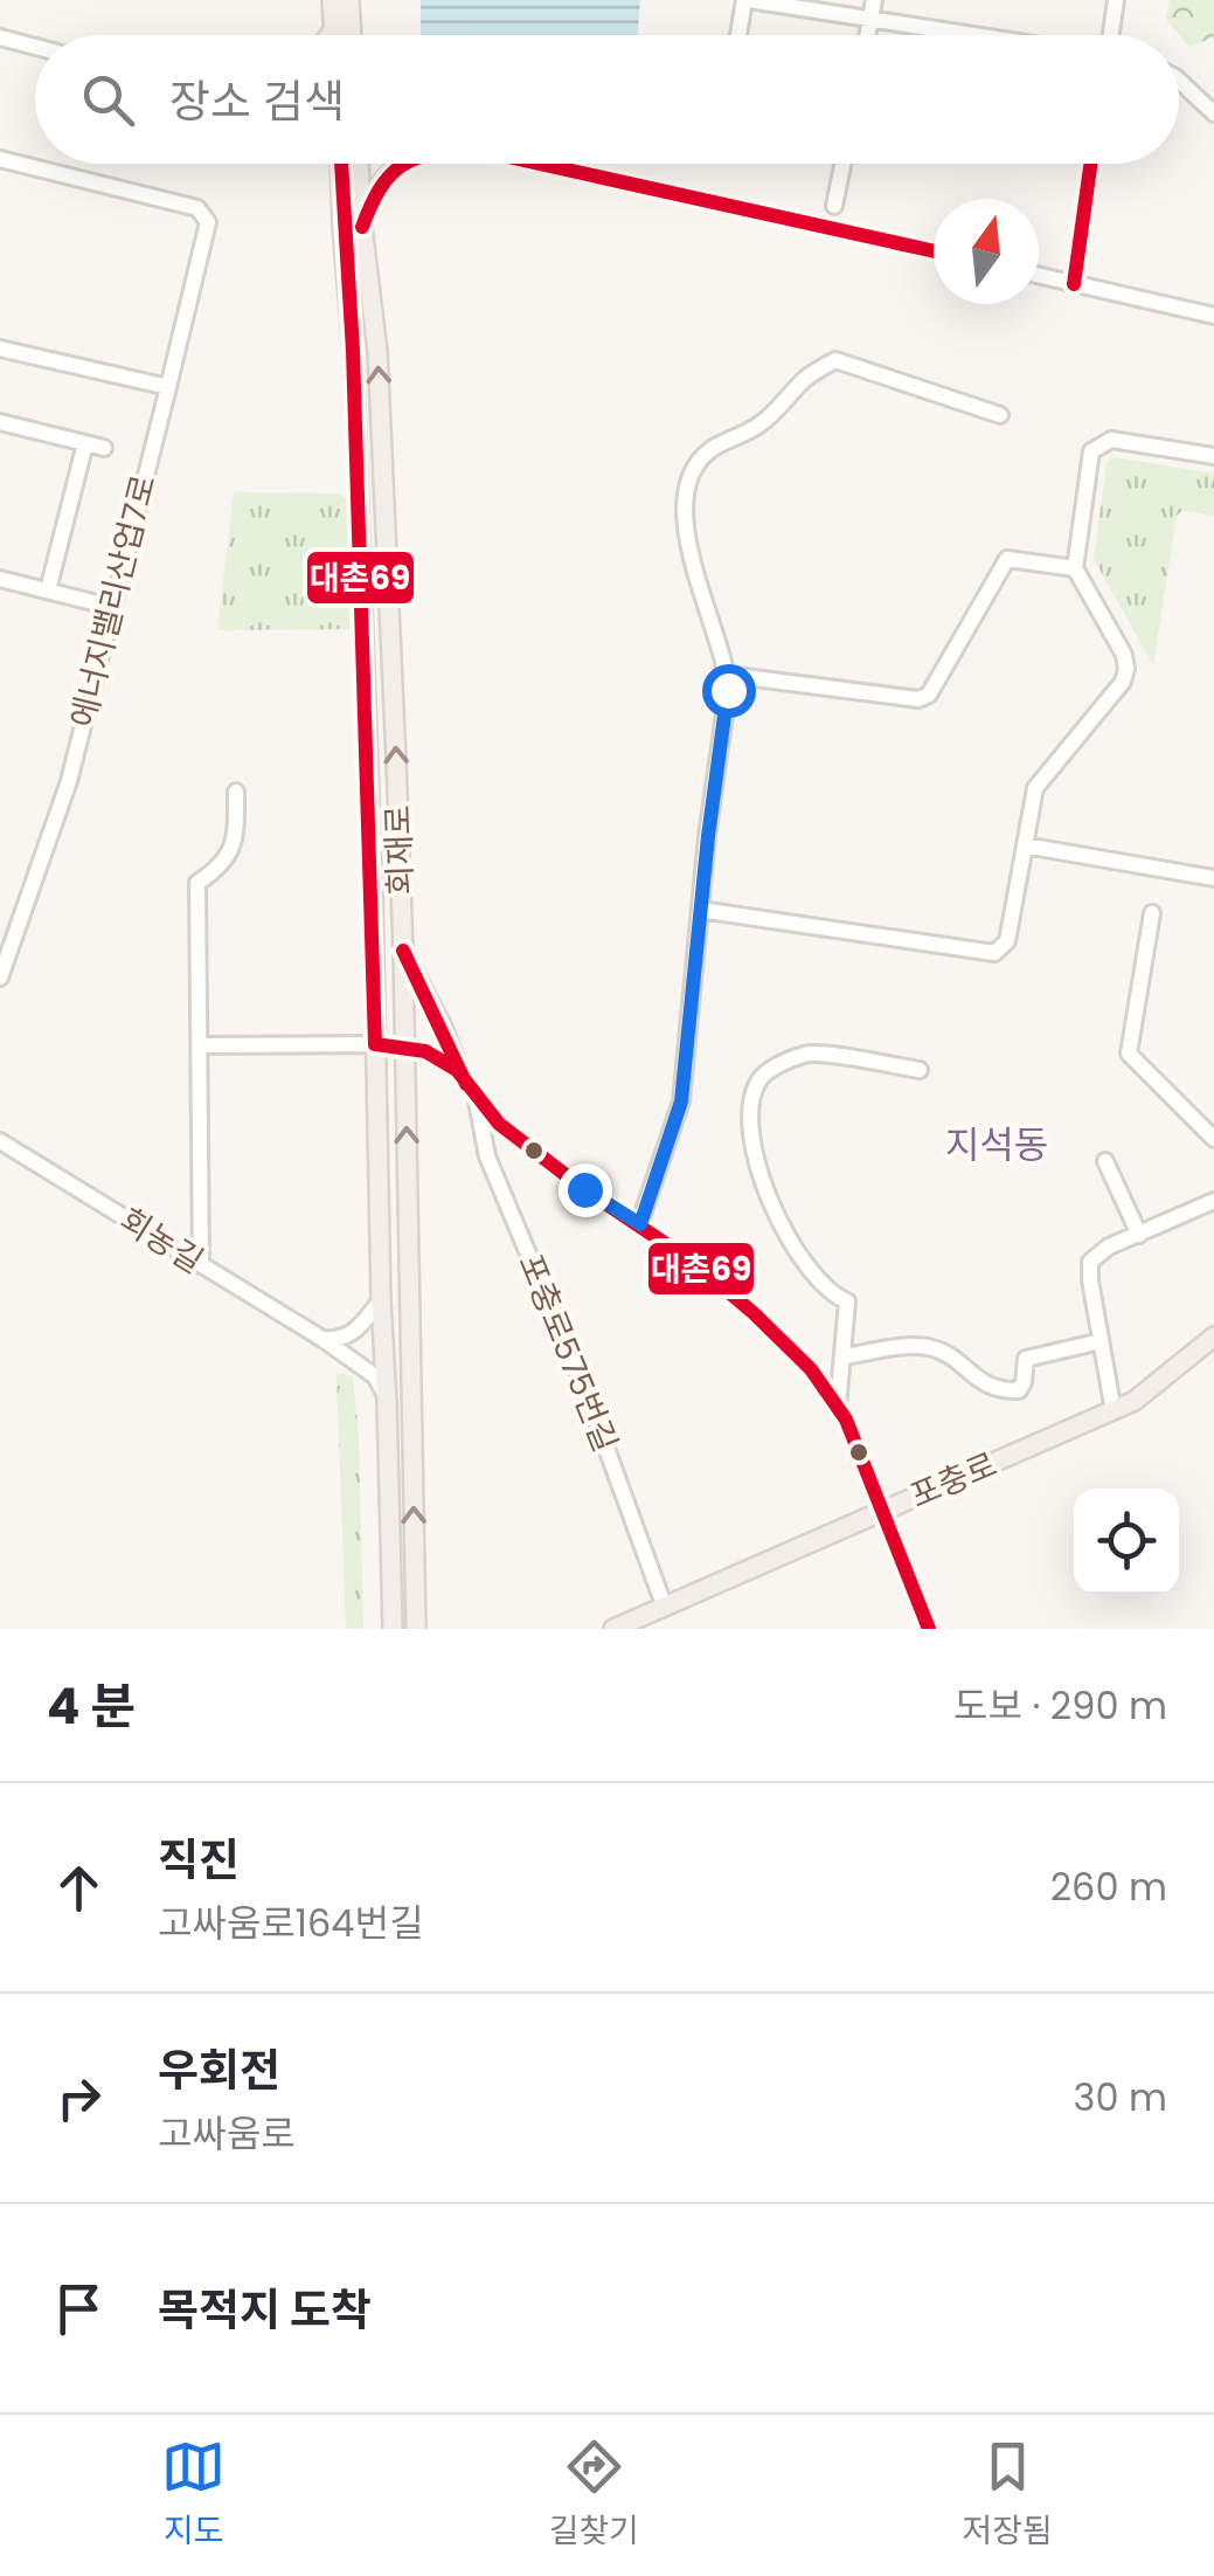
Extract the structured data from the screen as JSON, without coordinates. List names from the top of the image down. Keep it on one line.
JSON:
{"streets":{"main road":["회재로","포충로"],"street":["에너지밸리산업7로","회농길","포충로575번길"]},"crossings":[["회재로","회농길"],["포충로575번길","포충로"]],"districts":["지석동"],"lines":["transit line 대촌69"],"north":"top","page":{"search":"장소 검색","heading":["4 분","도보 · 290 m"],"list":[["직진","고싸움로164번길","260 m"],["우회전","고싸움로","30 m"],"목적지 도착"],"nav":["지도","길찾기","저장됨"]}}
